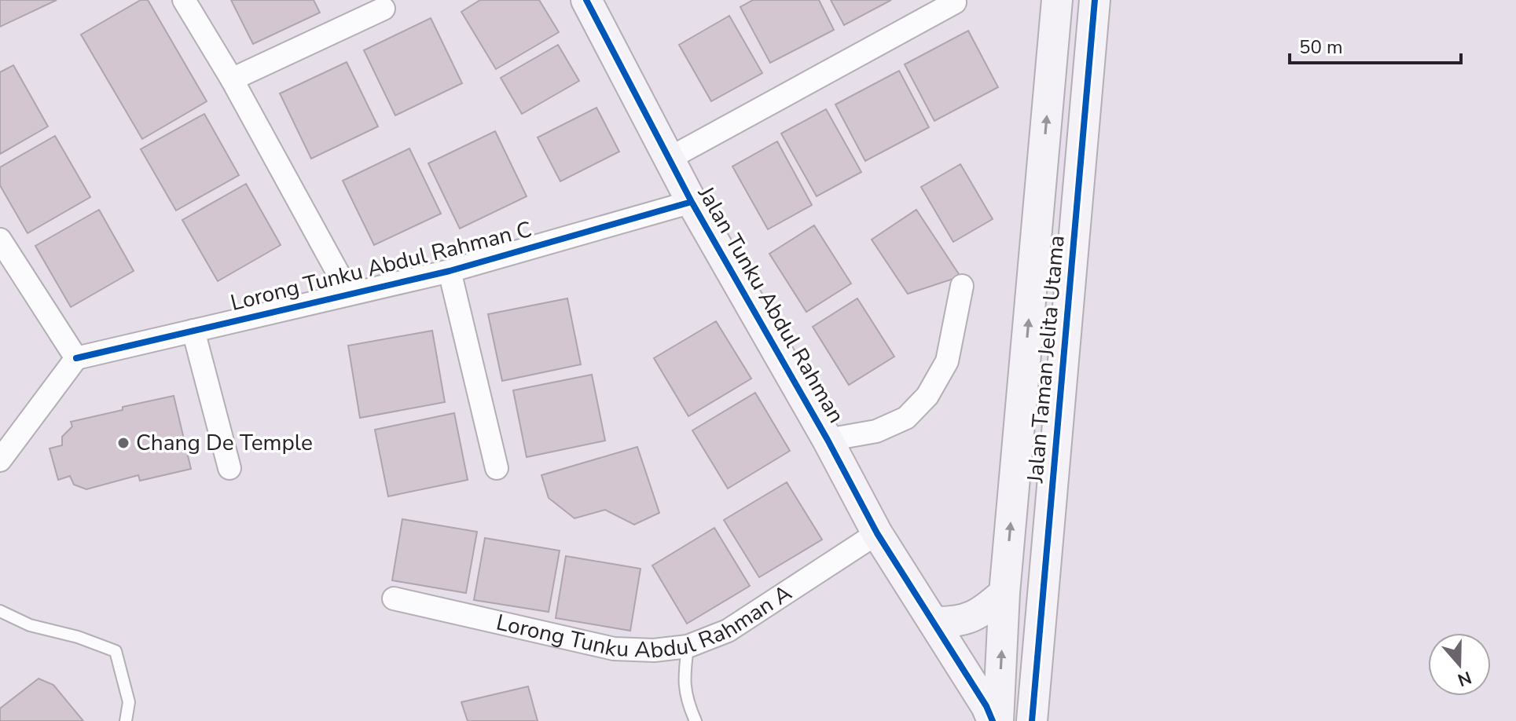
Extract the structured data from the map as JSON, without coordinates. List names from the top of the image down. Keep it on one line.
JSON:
{"streets":{"street":["Lorong Tunku Abdul Rahman C","Jalan Tunku Abdul Rahman","Jalan Taman Jelita Utama","Lorong Tunku Abdul Rahman A"]},"crossings":[["Lorong Tunku Abdul Rahman C","Jalan Tunku Abdul Rahman"],["Jalan Tunku Abdul Rahman","Lorong Tunku Abdul Rahman A"]],"places":["Chang De Temple"],"scale_bar":"50 m","north":"bottom"}
